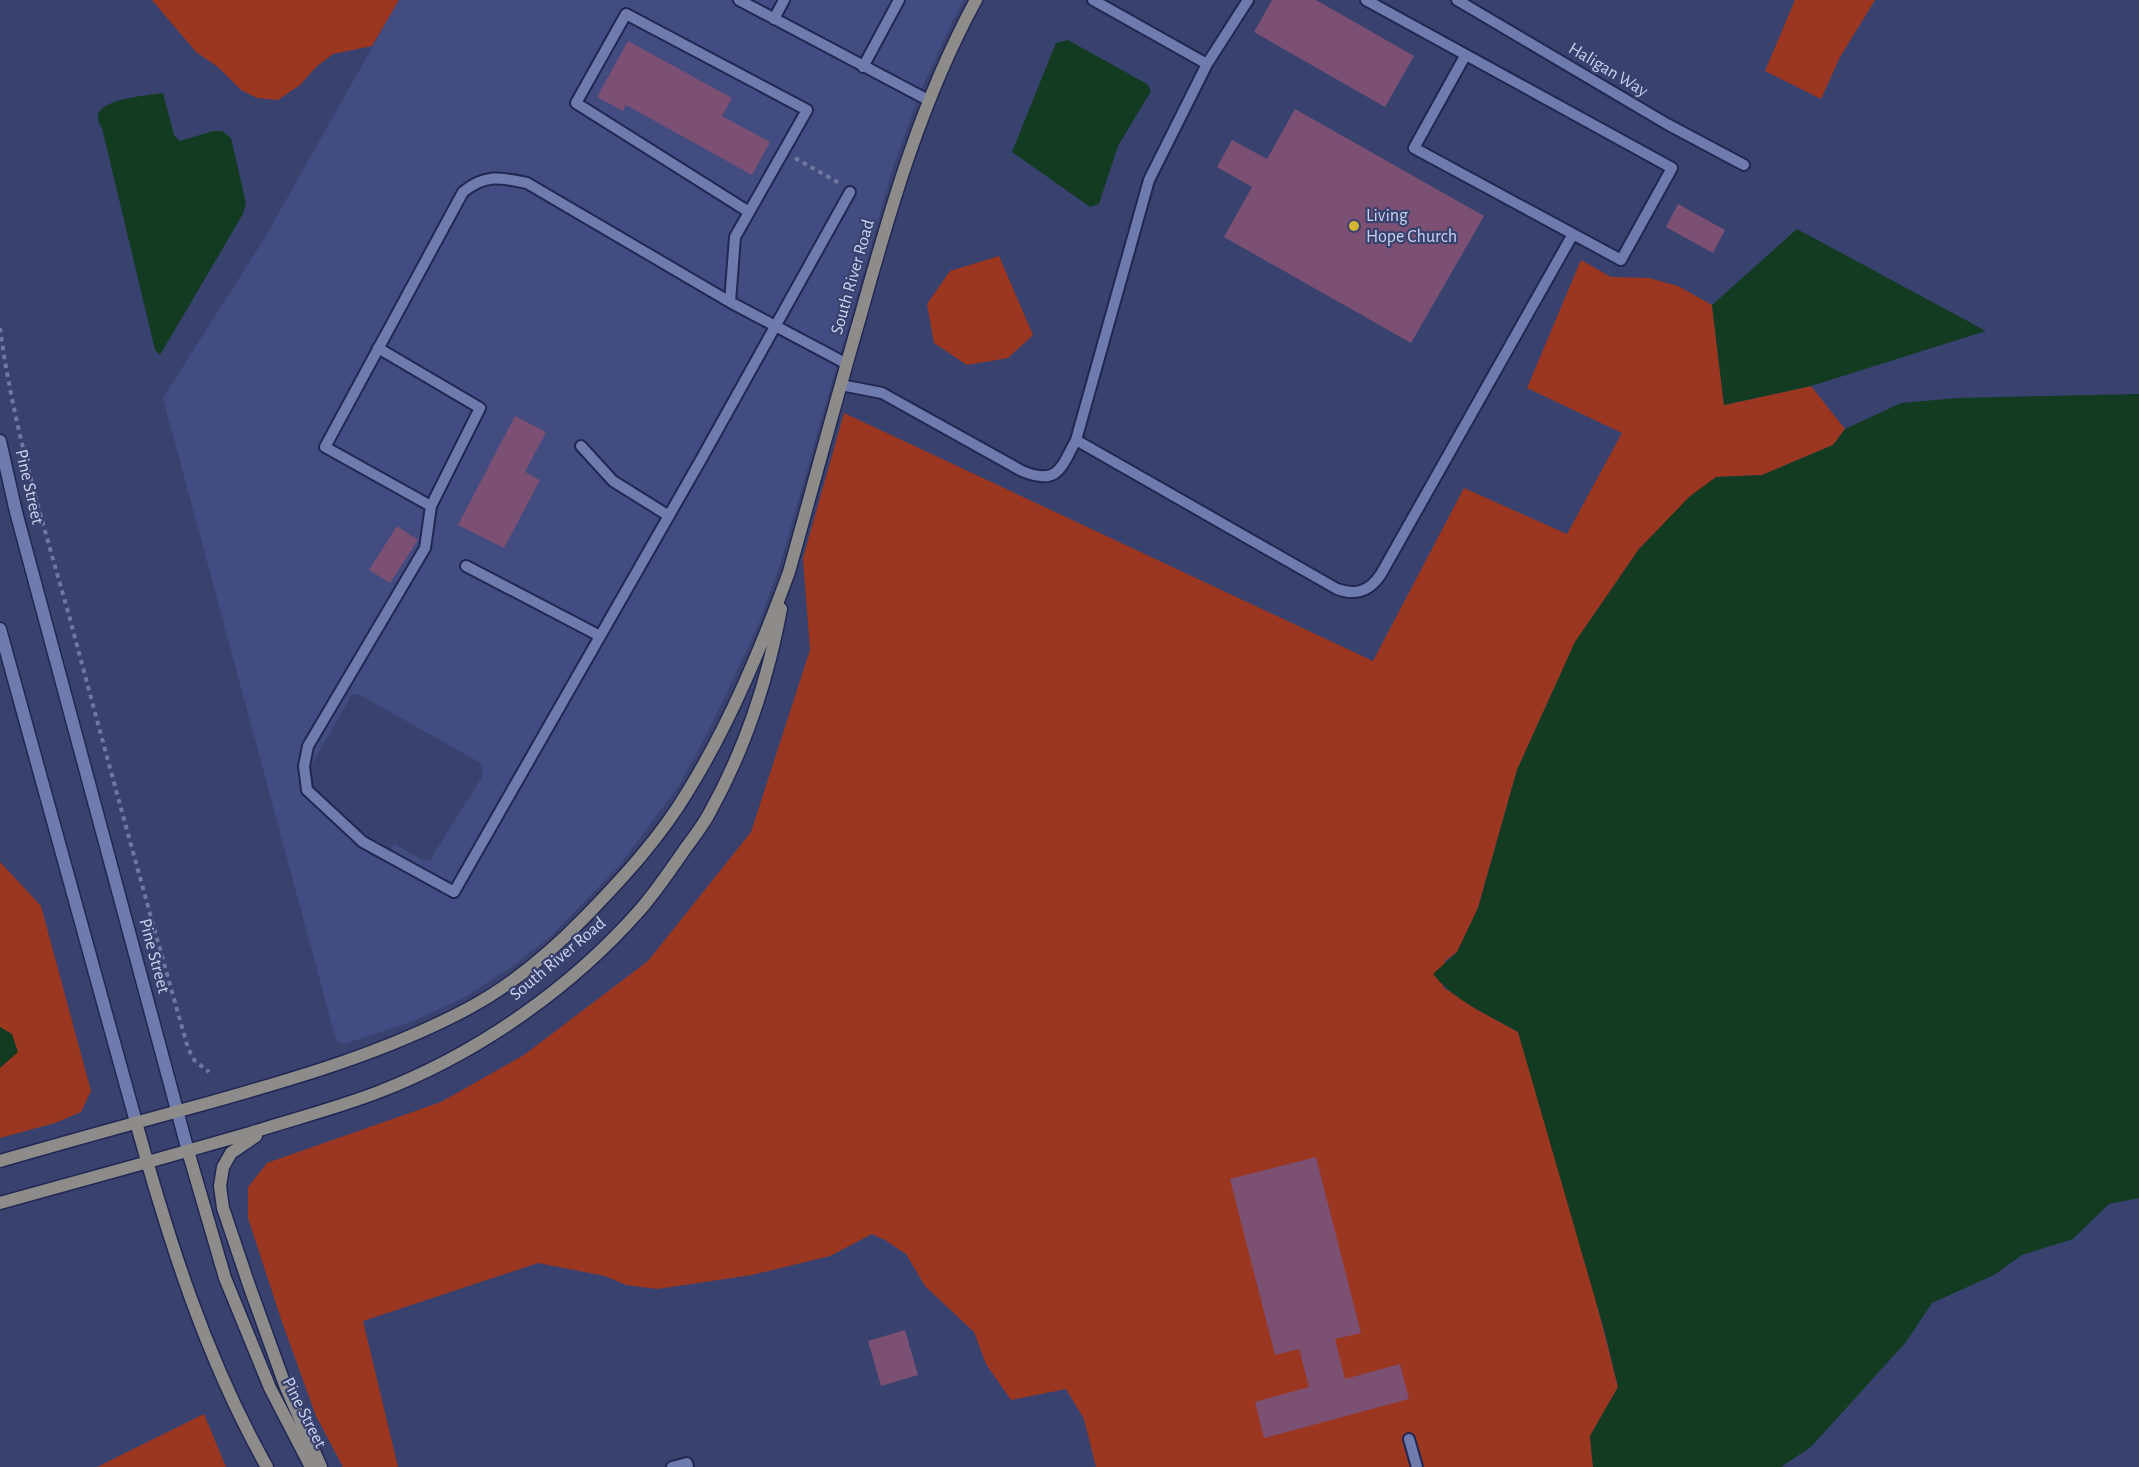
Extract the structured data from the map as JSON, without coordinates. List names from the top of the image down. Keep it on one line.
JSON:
{"streets":{"main road":["South River Road","Pine Street"],"lane":["Haligan Way"]},"crossings":[["South River Road","Pine Street"]],"places":["Living Hope Church"]}
